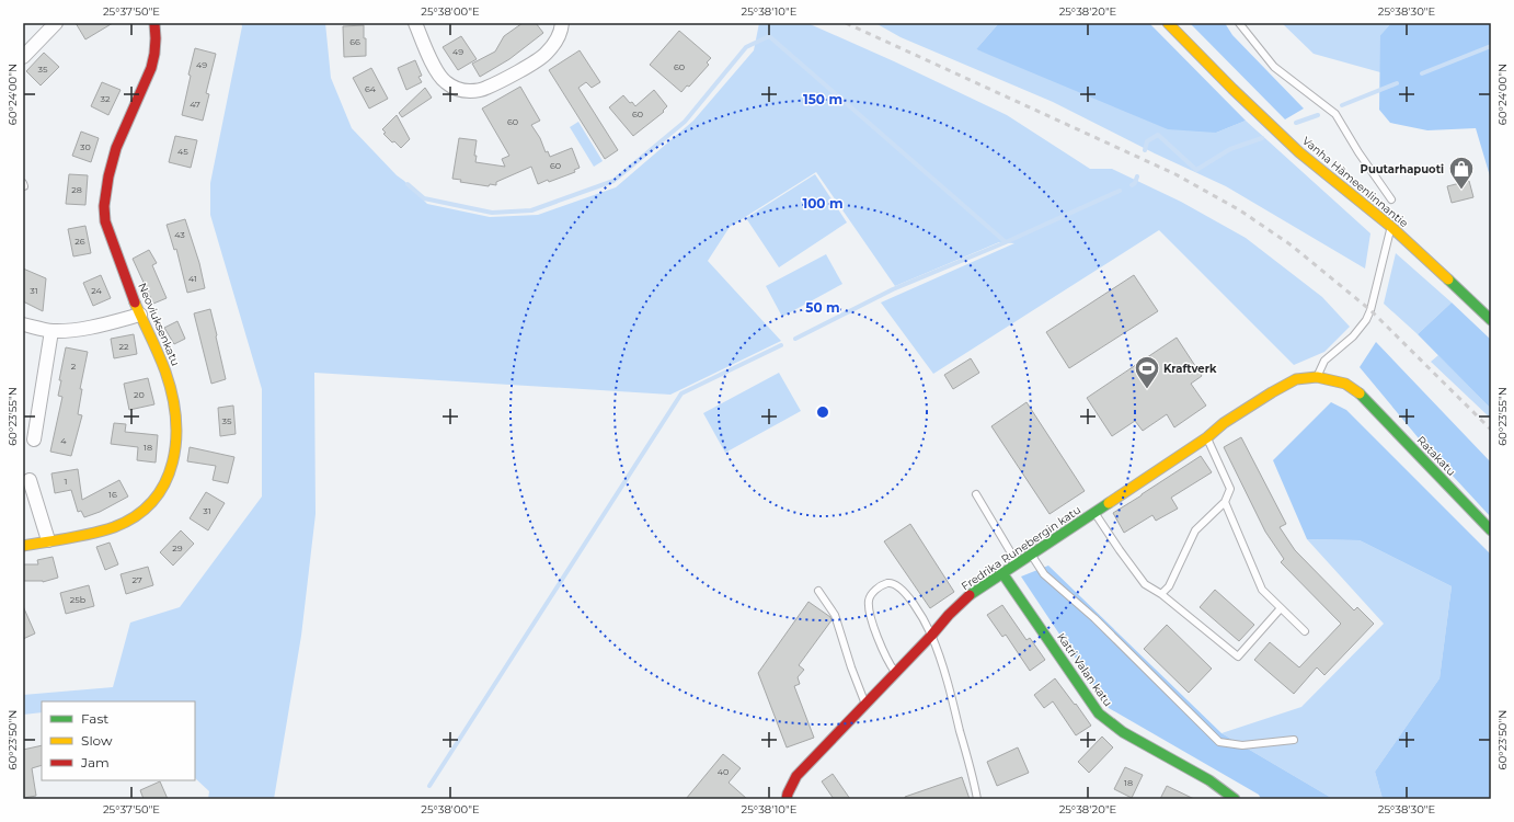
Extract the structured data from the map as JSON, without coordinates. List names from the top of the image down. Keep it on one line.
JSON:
{"streets":{"street":["Vanha Hämeenlinnantie","Neoviuksenkatu","Ratakatu","Fredrika Runebergin katu","Katri Valan katu"]},"crossings":[["Ratakatu","Fredrika Runebergin katu"],["Fredrika Runebergin katu","Katri Valan katu"]],"places":{"shop":["Puutarhapuoti"],"sports":["Kraftverk"]},"house_numbers":["66","49","49","60","35","64","32","47","60","60","30","45","60","28","43","26","41","31","24","22","2","20","35","4","18","1","16","31","29","27","25b","40","18"],"legend":["Fast","Slow","Jam"],"coordinates":["25°37'50\"E","25°38'00\"E","25°38'10\"E","25°38'20\"E","25°38'30\"E","60°24'00\"N","60°23'55\"N","60°23'50\"N"],"rings":["150 m","100 m","50 m"]}
